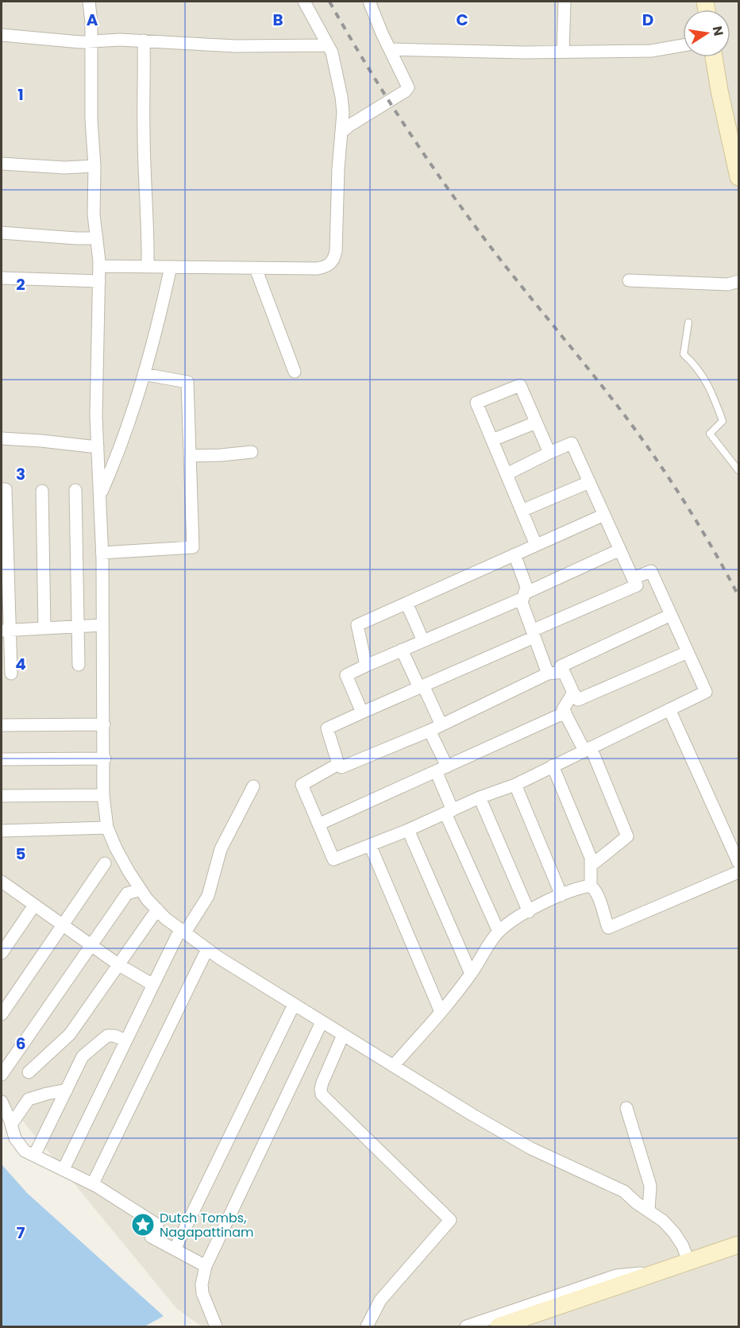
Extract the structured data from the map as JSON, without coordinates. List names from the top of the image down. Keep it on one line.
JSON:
{"places":{"place":["Dutch Tombs, Nagapattinam"]},"north":"right","grid":{"columns":["A","B","C","D"],"rows":["1","2","3","4","5","6","7"]}}
